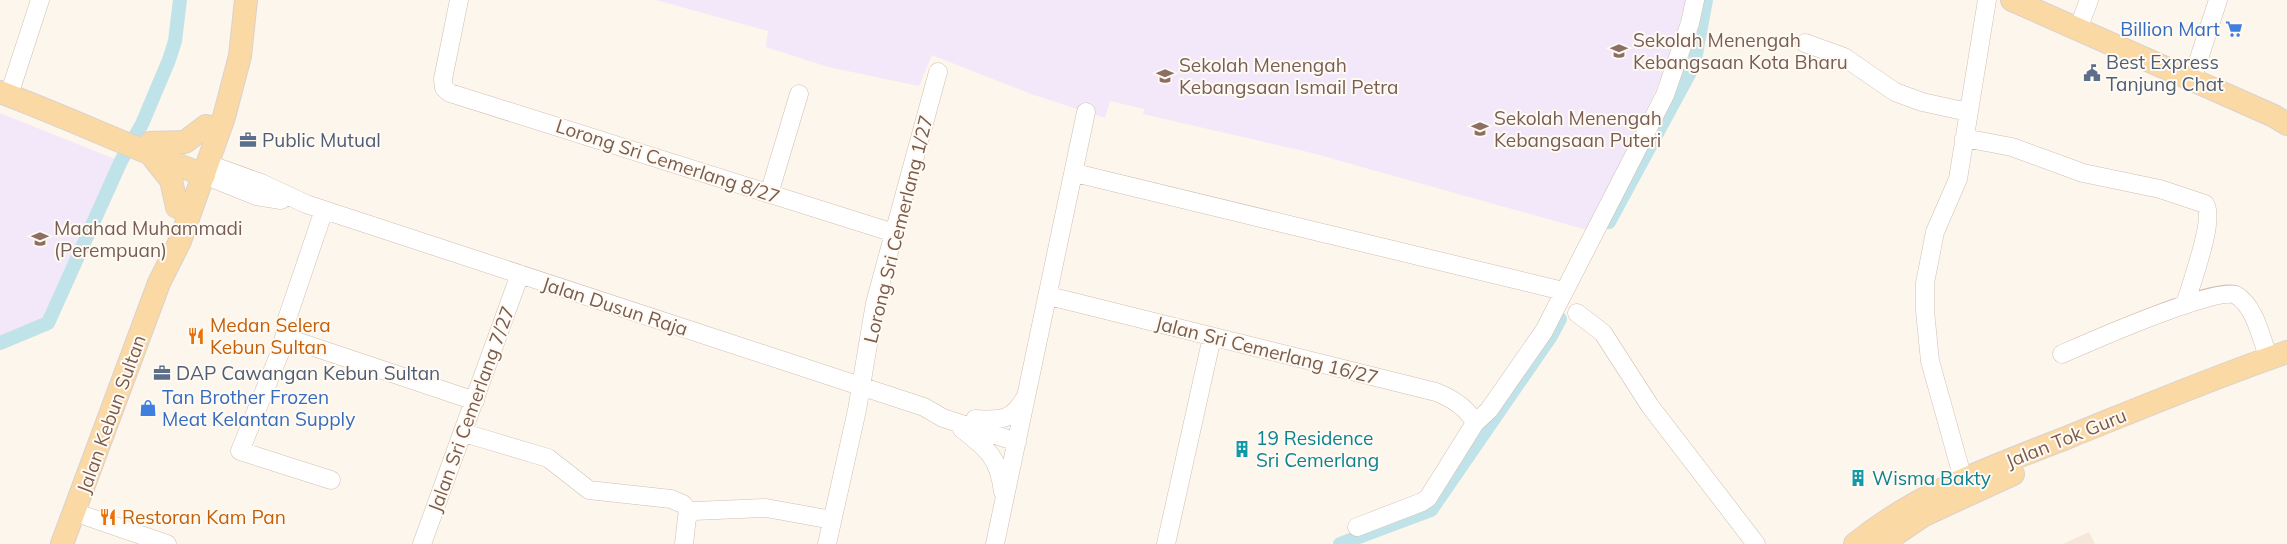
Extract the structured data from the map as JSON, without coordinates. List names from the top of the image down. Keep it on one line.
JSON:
{"streets":{"main road":["Jalan Kebun Sultan","Jalan Tok Guru"],"street":["Lorong Sri Cemerlang 8/27","Lorong Sri Cemerlang 1/27","Jalan Dusun Raja","Jalan Sri Cemerlang 16/27","Jalan Sri Cemerlang 7/27"]},"crossings":[["Lorong Sri Cemerlang 8/27","Lorong Sri Cemerlang 1/27"],["Lorong Sri Cemerlang 1/27","Jalan Dusun Raja"],["Jalan Dusun Raja","Jalan Sri Cemerlang 7/27"],["Jalan Dusun Raja","Jalan Kebun Sultan"]],"places":{"supermarket":["Billion Mart"],"school or university":["Sekolah Menengah Kebangsaan Kota Bharu","Sekolah Menengah Kebangsaan Ismail Petra","Sekolah Menengah Kebangsaan Puteri","Maahad Muhammadi (Perempuan)"],"public building":["Best Express Tanjung Chat"],"office":["Public Mutual","DAP Cawangan Kebun Sultan"],"restaurant":["Medan Selera Kebun Sultan","Restoran Kam Pan"],"shop":["Tan Brother Frozen Meat Kelantan Supply"],"building":["19 Residence Sri Cemerlang","Wisma Bakty"]}}
